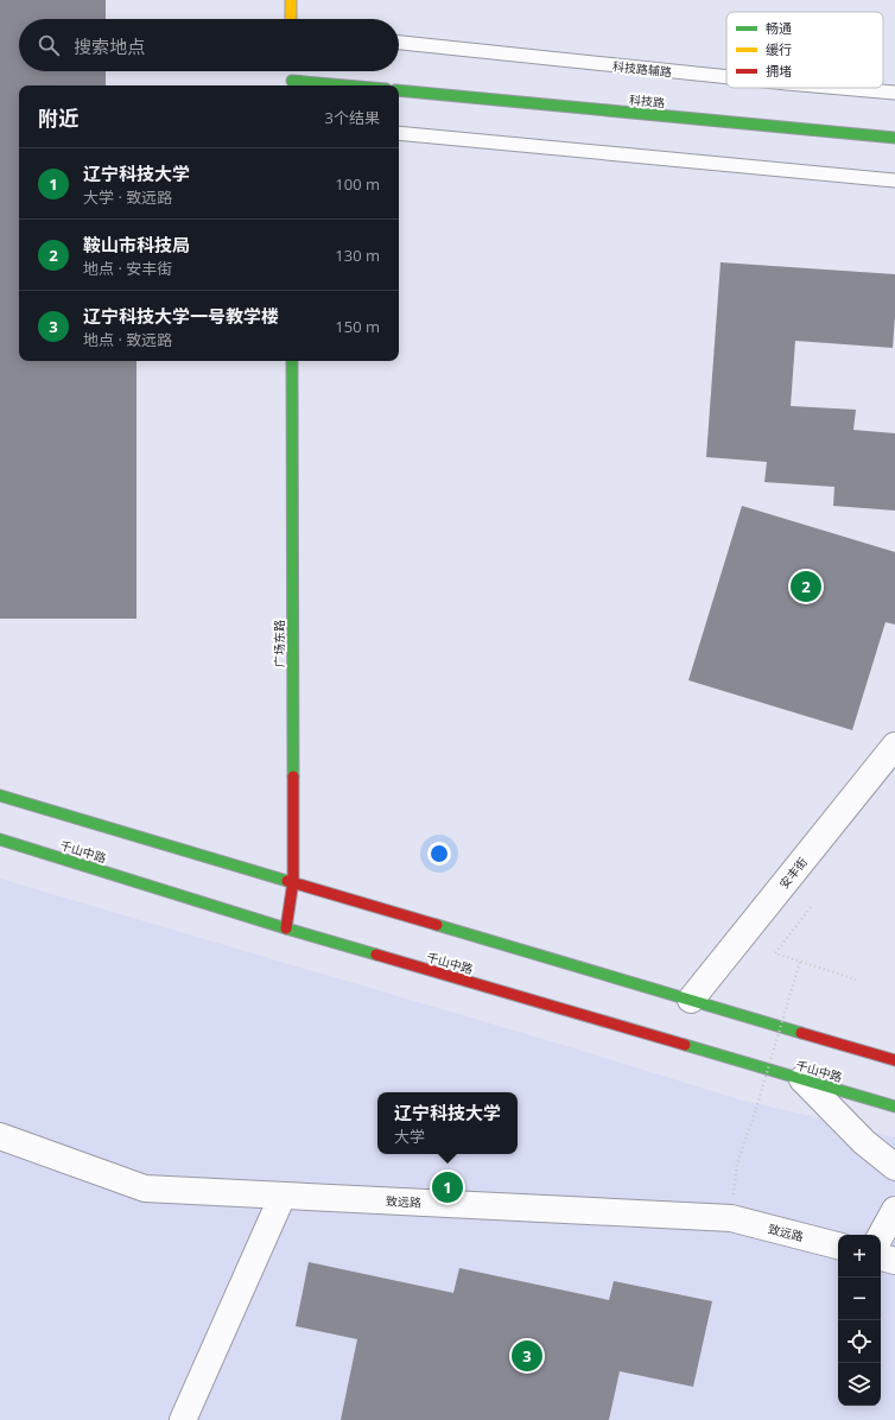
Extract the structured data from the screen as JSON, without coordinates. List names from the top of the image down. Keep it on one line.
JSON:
{"streets":{"main road":["科技路","广场东路","千山中路"],"street":["安丰街","致远路"],"lane":["科技路辅路"]},"crossings":[["广场东路","千山中路"]],"legend":["畅通","缓行","拥堵"],"page":{"search":"搜索地点","heading":["附近","3个结果"],"list":[{"mark":"1","name":"辽宁科技大学","note":"大学 · 致远路","value":"100 m"},{"mark":"2","name":"鞍山市科技局","note":"地点 · 安丰街","value":"130 m"},{"mark":"3","name":"辽宁科技大学一号教学楼","note":"地点 · 致远路","value":"150 m"}],"pins":["2","1","3"],"popup":["辽宁科技大学","大学"],"map_buttons":["+","−"]}}
